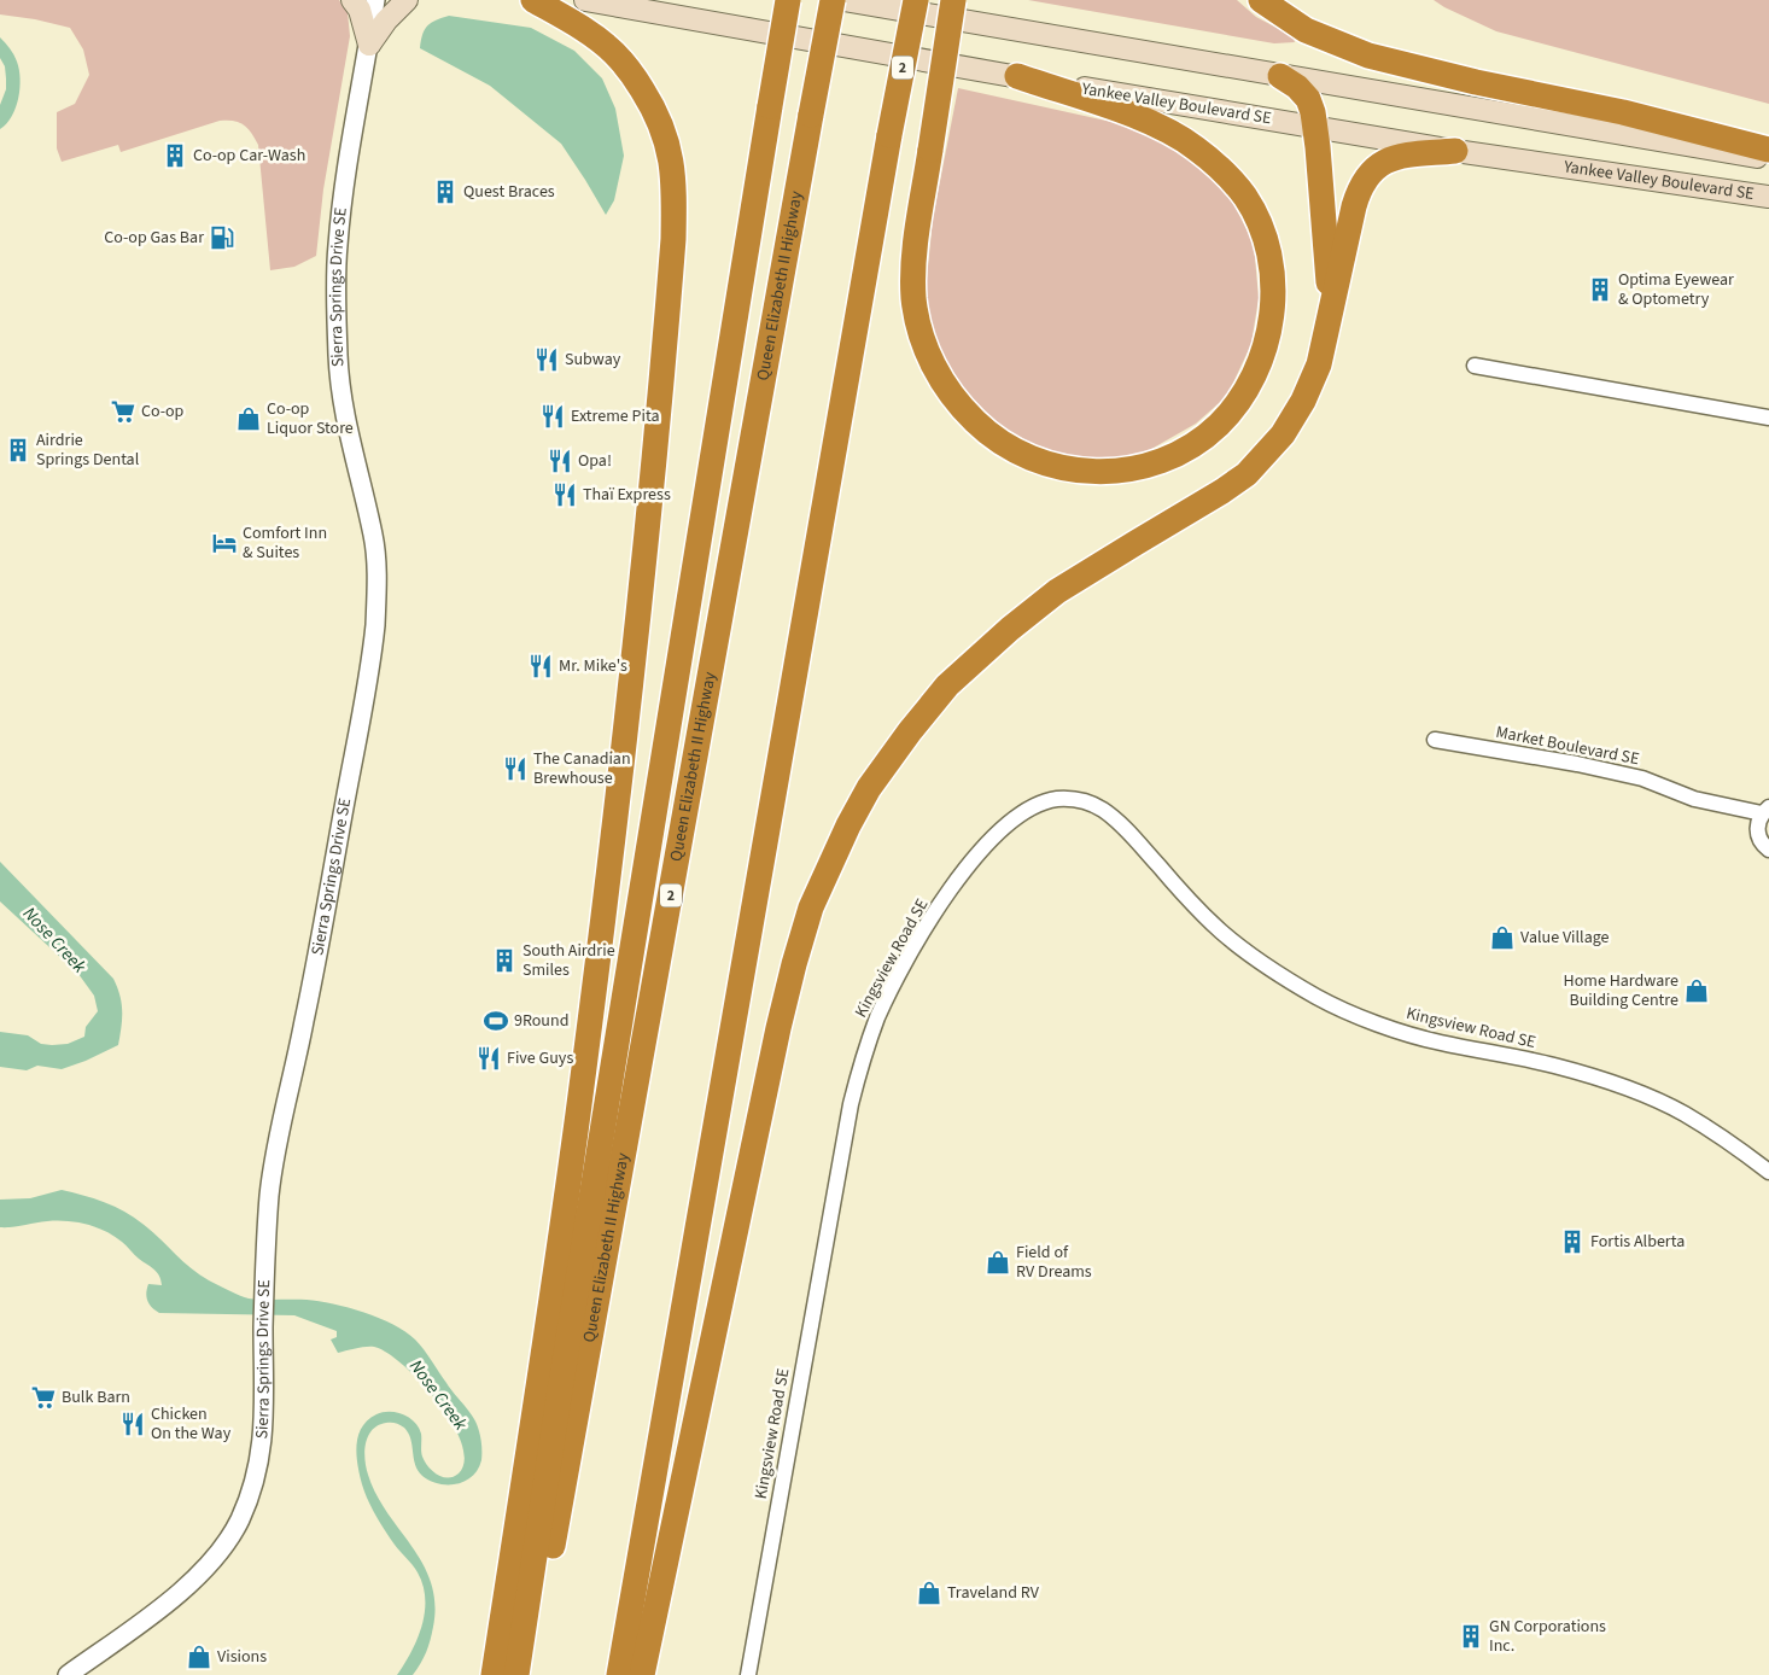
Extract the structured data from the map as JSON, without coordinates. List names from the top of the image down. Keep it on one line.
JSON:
{"streets":{"highway":["2","Queen Elizabeth II Highway"],"main road":["Yankee Valley Boulevard SE"],"street":["Sierra Springs Drive SE","Market Boulevard SE","Kingsview Road SE"]},"water":["Nose Creek"],"places":{"building":["Co-op Car-Wash","Quest Braces","Optima Eyewear & Optometry","Airdrie Springs Dental","South Airdrie Smiles","Fortis Alberta","GN Corporations Inc."],"fuel station":["Co-op Gas Bar"],"restaurant":["Subway","Extreme Pita","Opa!","Thaï Express","Mr. Mike's","The Canadian Brewhouse","Five Guys","Chicken On the Way"],"supermarket":["Co-op","Bulk Barn"],"shop":["Co-op Liquor Store","Value Village","Home Hardware Building Centre","Field of RV Dreams","Traveland RV","Visions"],"hotel":["Comfort Inn & Suites"],"sports":["9Round"]}}
